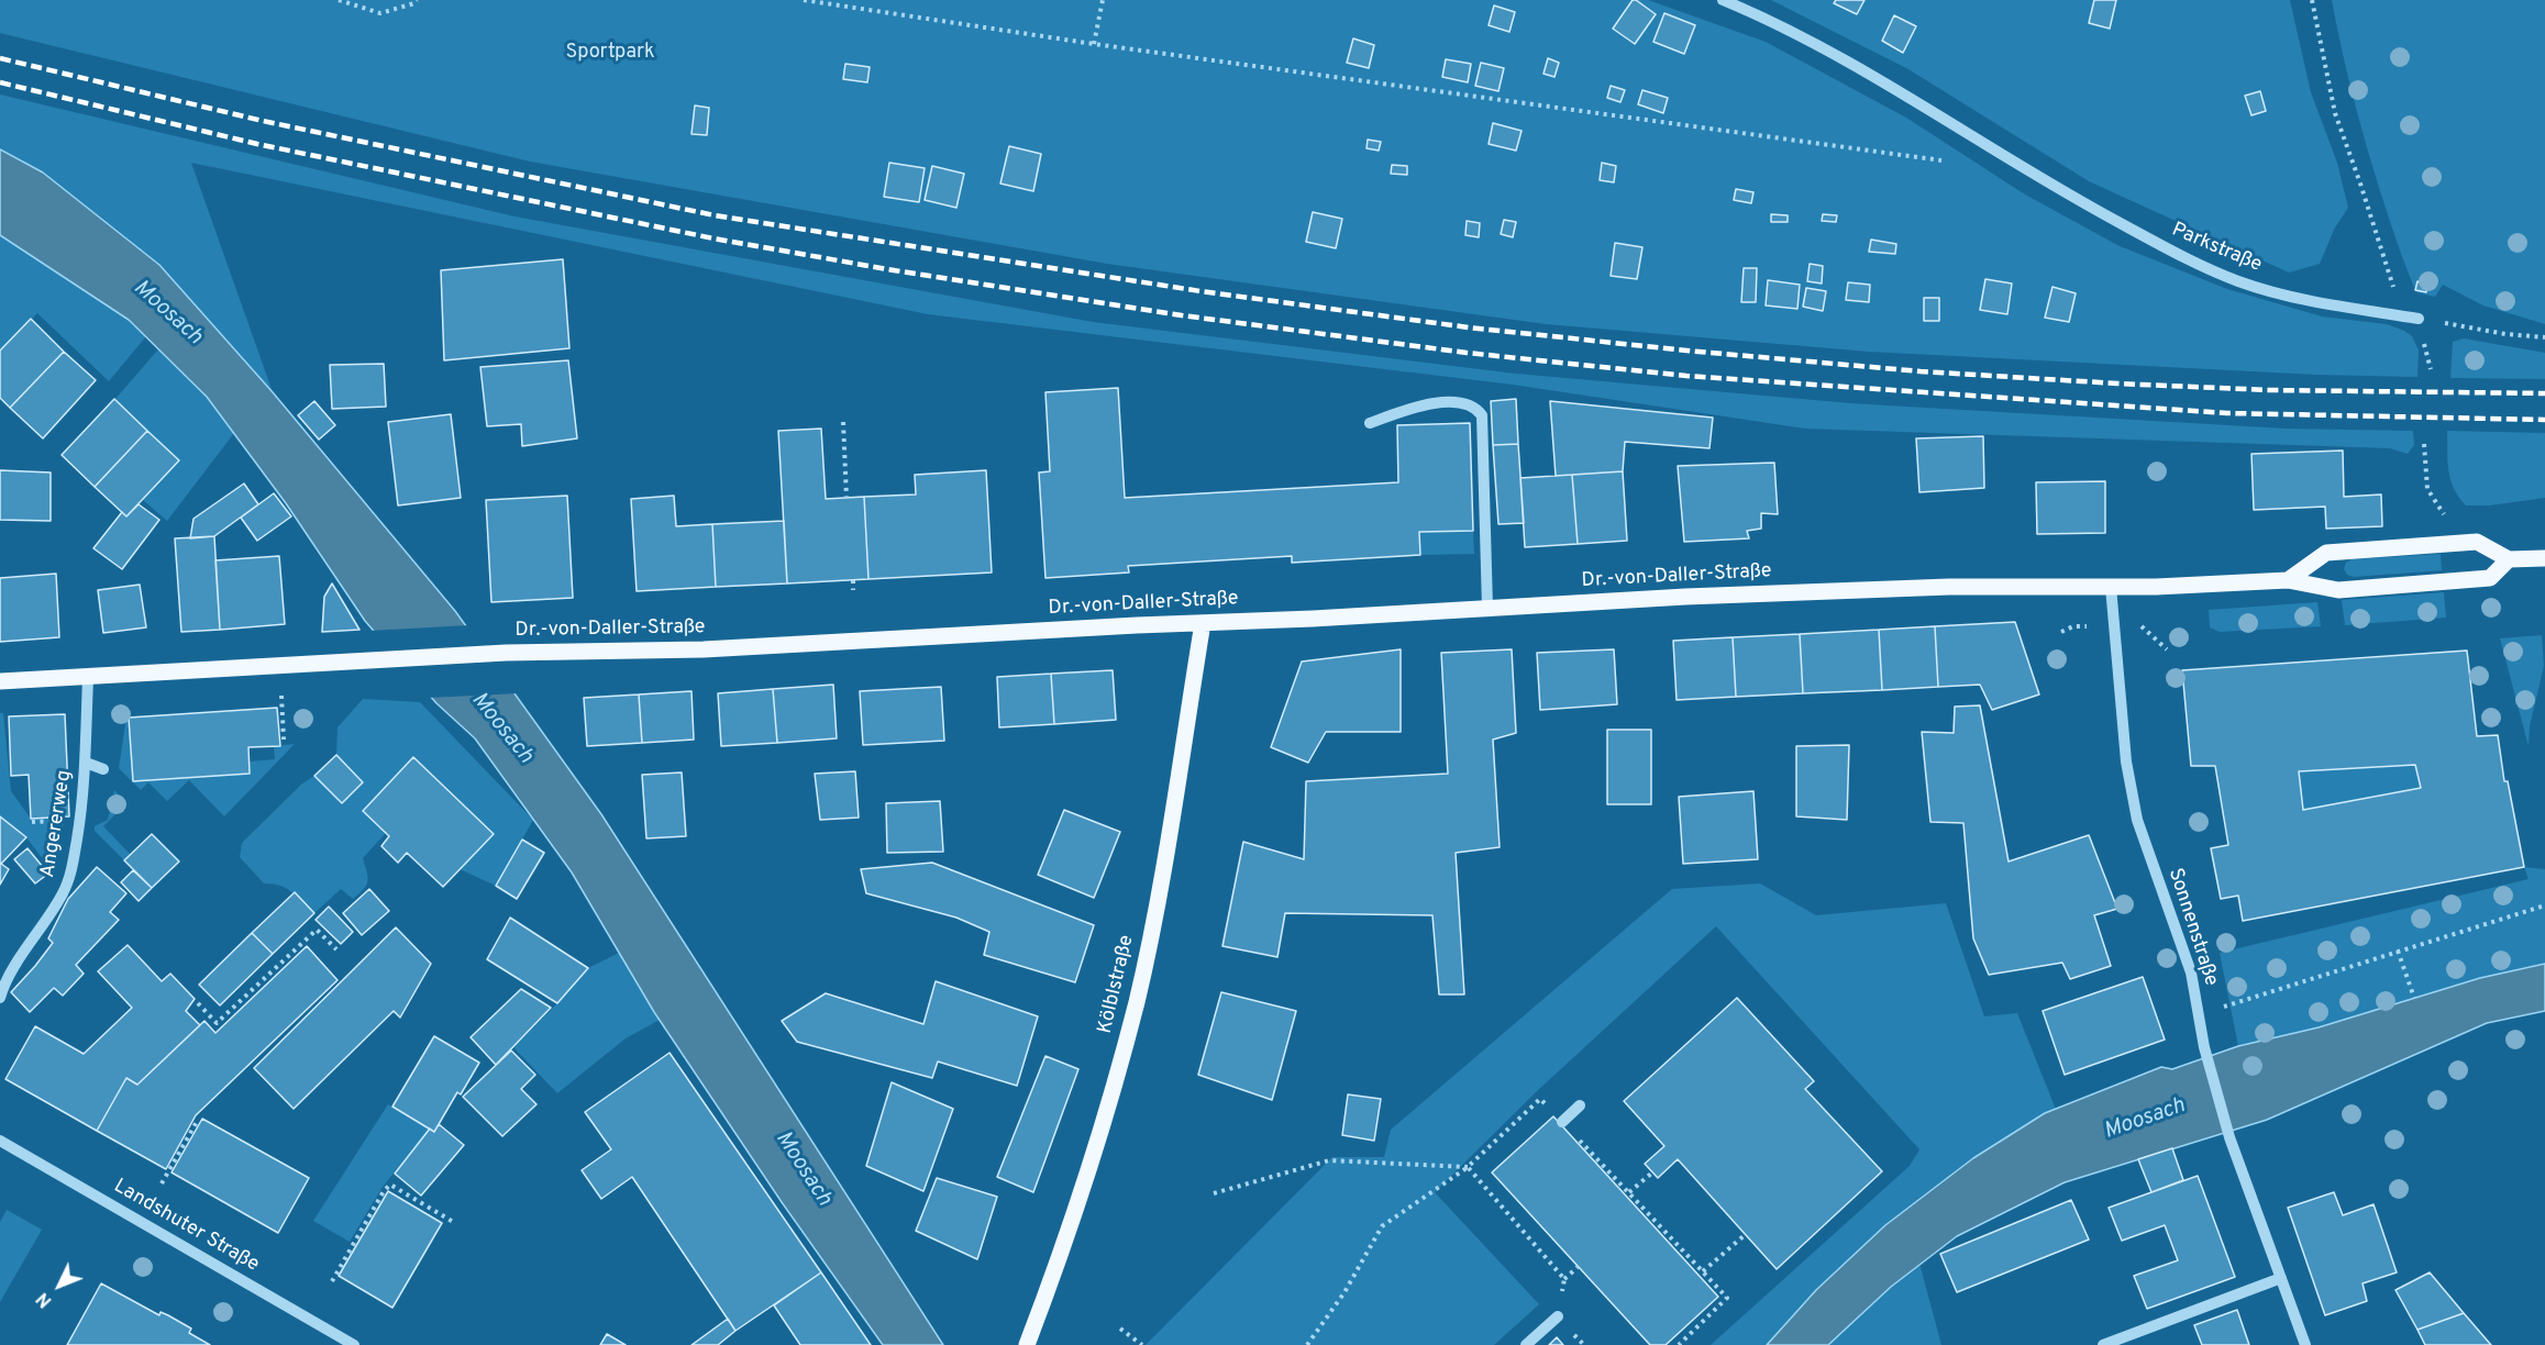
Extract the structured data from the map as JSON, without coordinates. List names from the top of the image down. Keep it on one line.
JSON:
{"streets":{"main road":["Dr.-von-Daller-Straße","Kölblstraße"],"street":["Parkstraße","Angererweg","Sonnenstraße","Landshuter Straße"]},"crossings":[["Dr.-von-Daller-Straße","Angererweg"],["Dr.-von-Daller-Straße","Sonnenstraße"],["Dr.-von-Daller-Straße","Kölblstraße"]],"water":["Moosach"],"parks":["Sportpark"],"north":"bottom left"}
